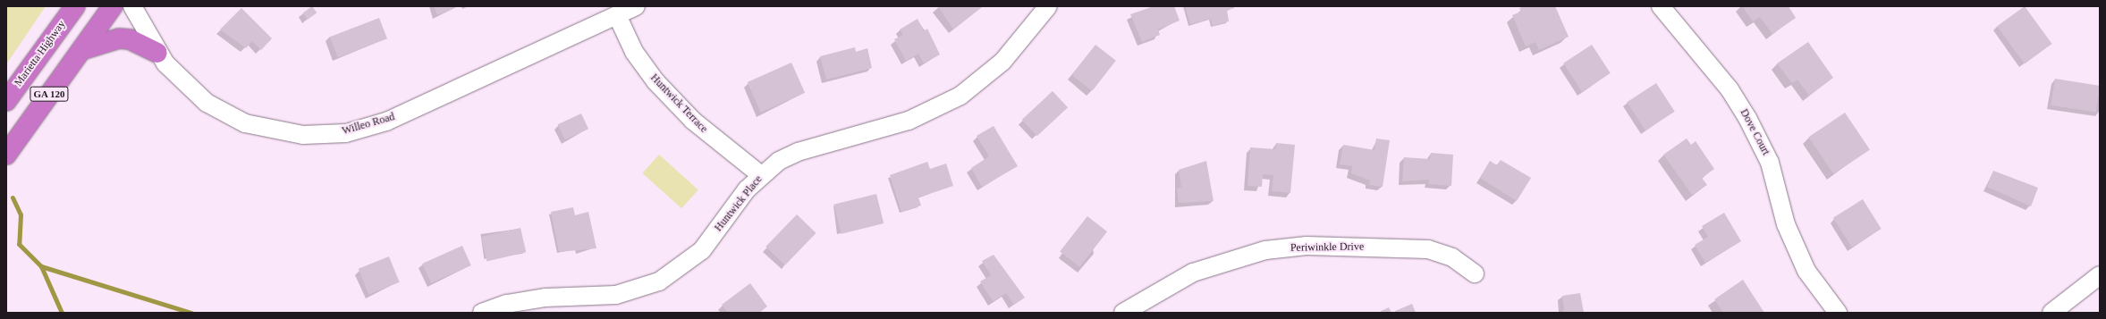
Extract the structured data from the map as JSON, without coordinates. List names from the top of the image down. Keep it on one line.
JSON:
{"streets":{"highway":["Marietta Highway","GA 120"],"street":["Huntwick Terrace","Willeo Road","Dove Court","Huntwick Place","Periwinkle Drive"]},"crossings":[["Huntwick Terrace","Willeo Road"],["Huntwick Terrace","Huntwick Place"]]}
